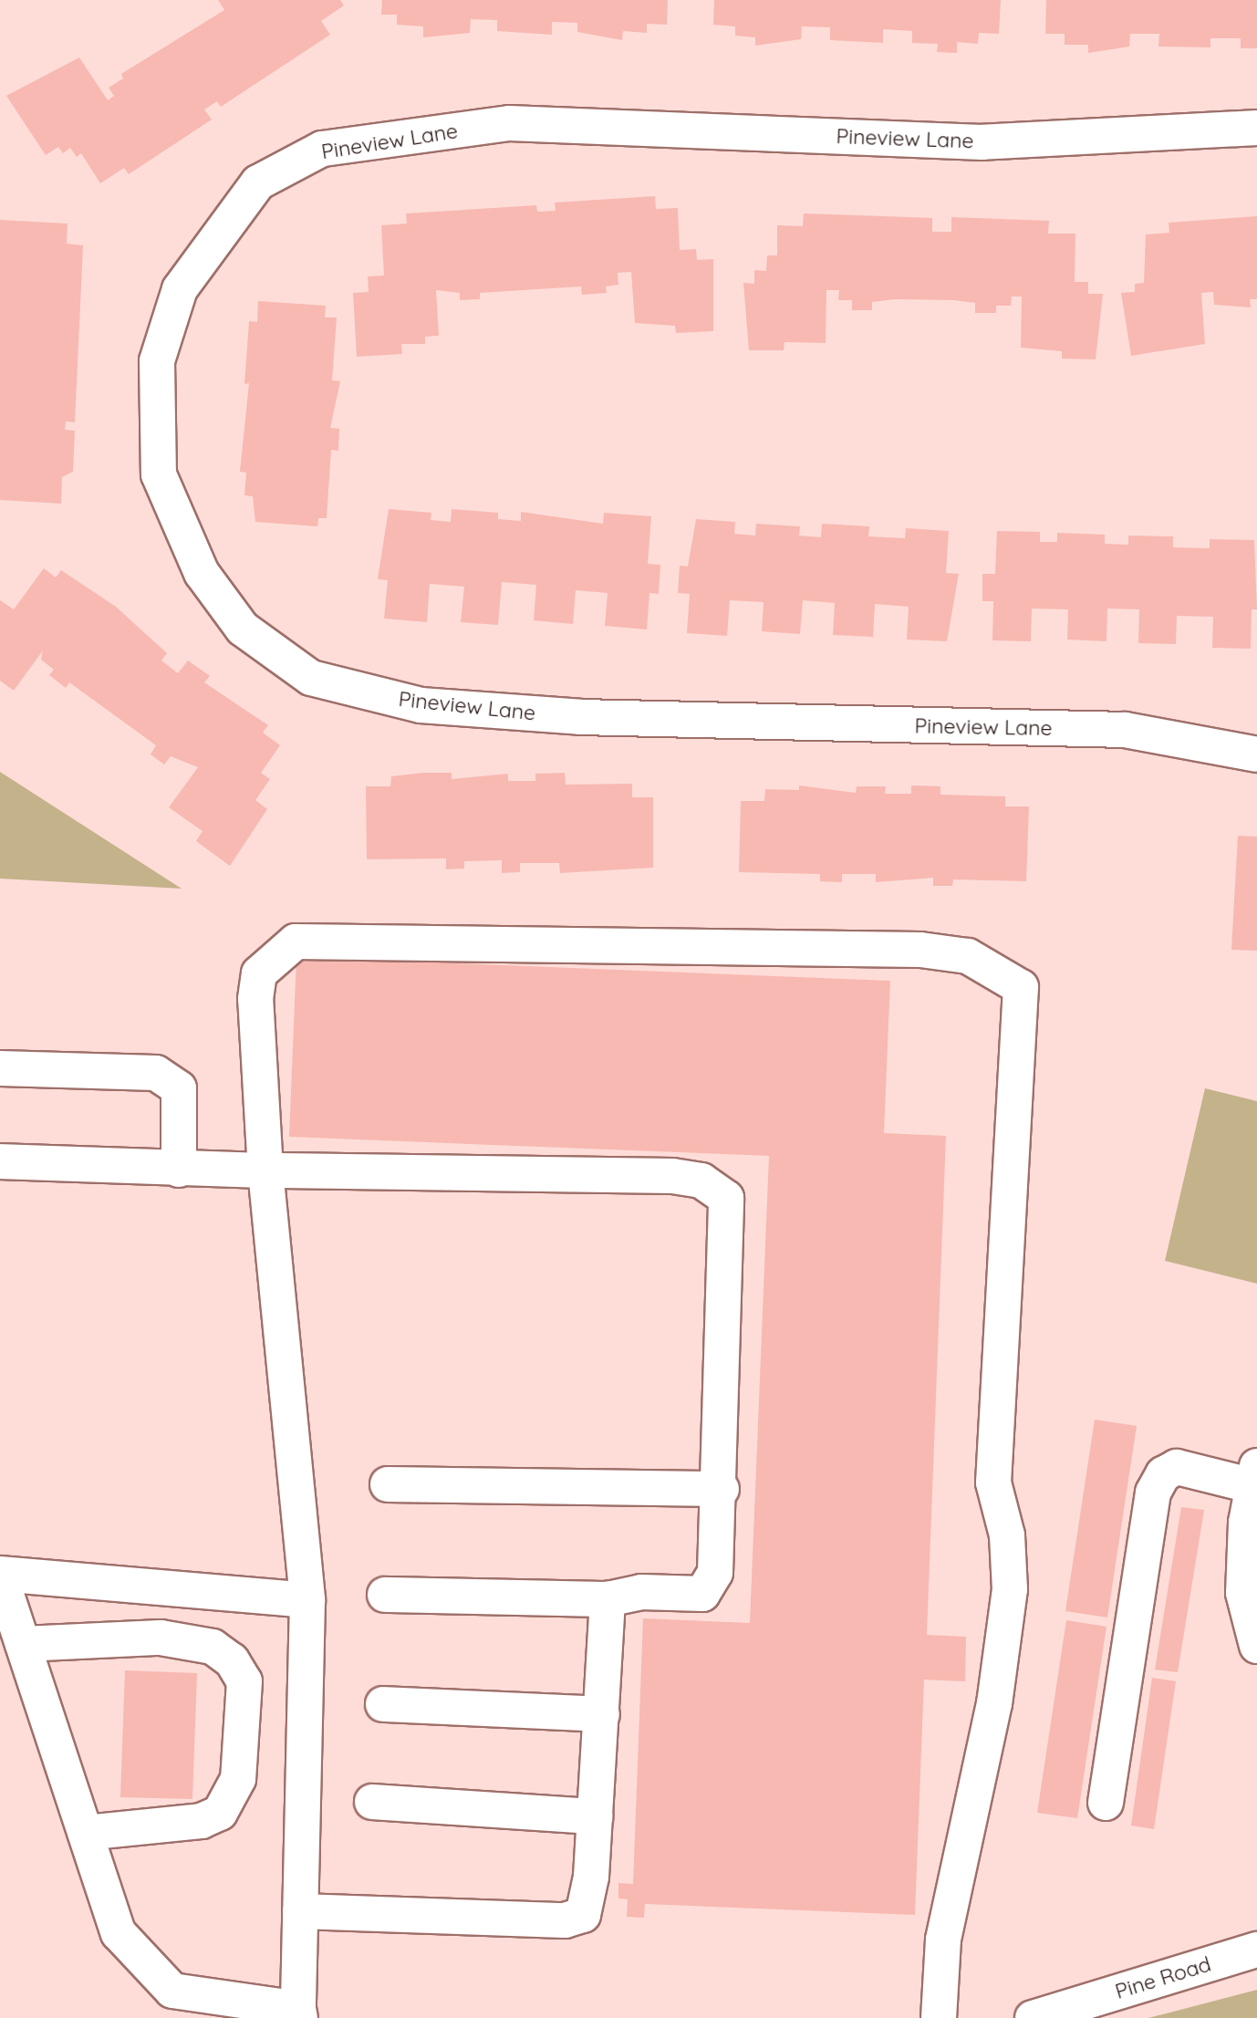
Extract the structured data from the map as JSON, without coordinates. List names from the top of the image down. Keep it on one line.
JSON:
{"streets":{"street":["Pineview Lane","Pine Road"]}}
